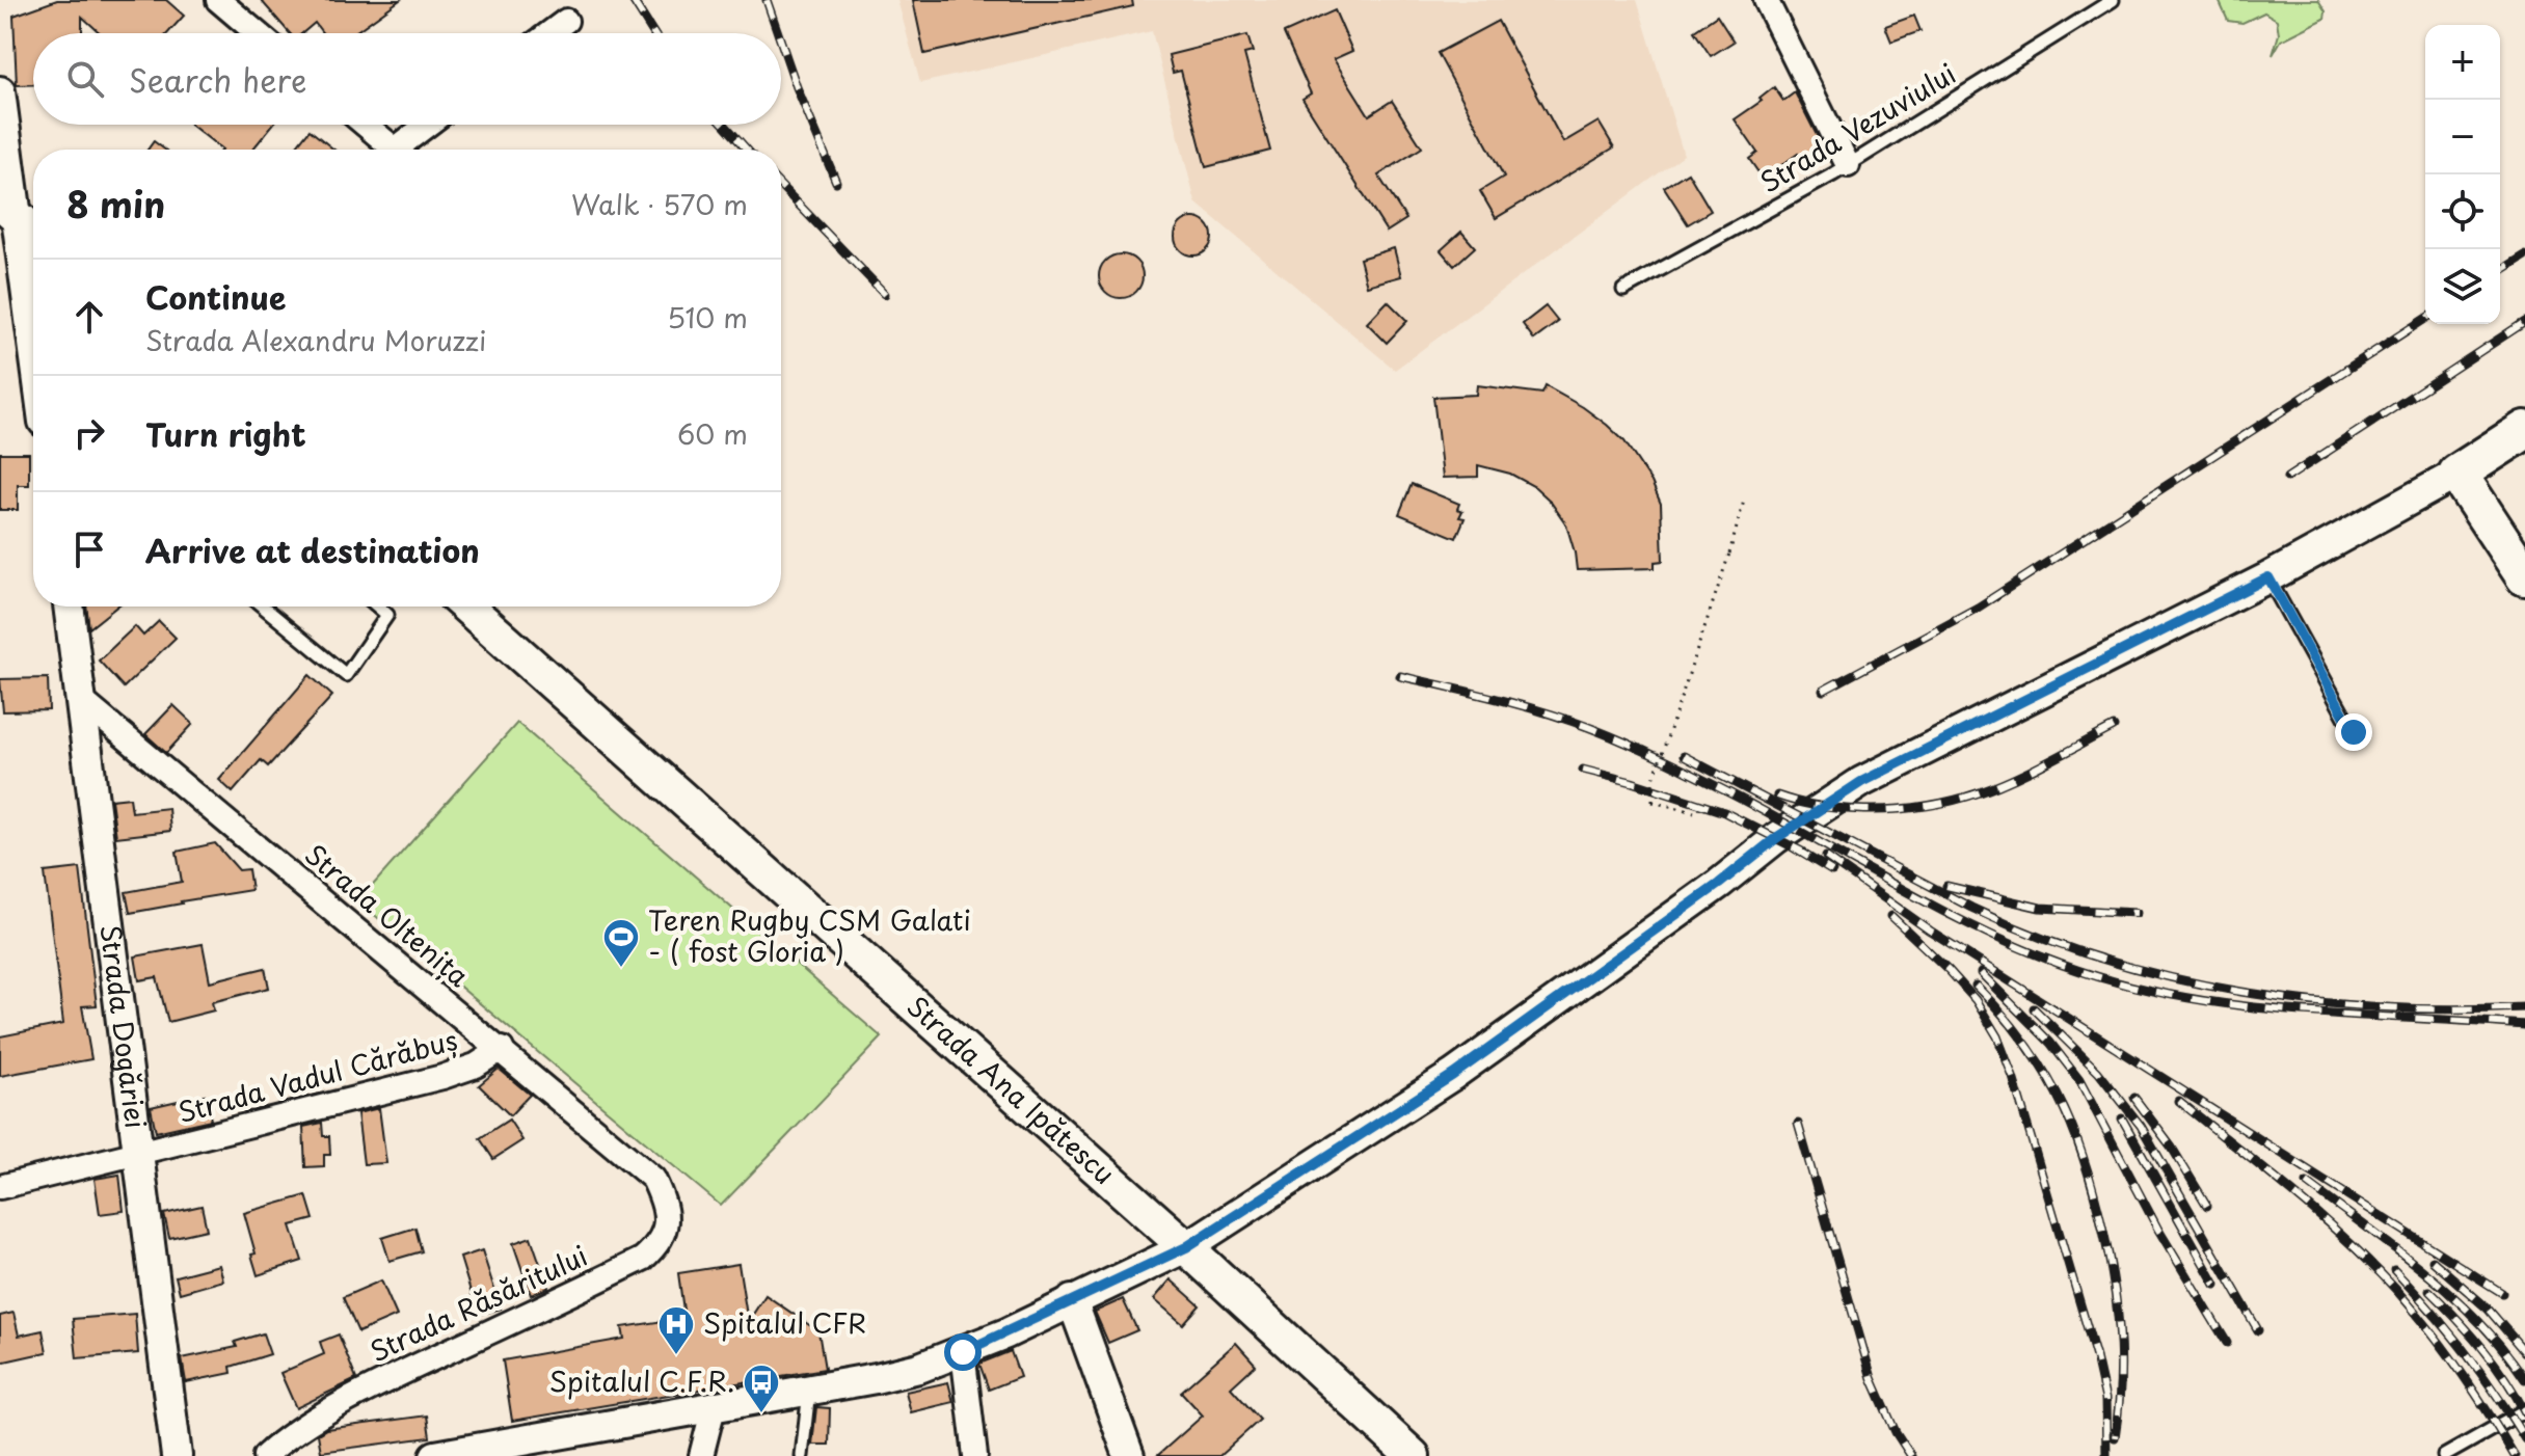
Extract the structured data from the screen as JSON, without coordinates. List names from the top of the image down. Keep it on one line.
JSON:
{"streets":{"main road":["Strada Ana Ipătescu"],"street":["Strada Oltenița","Strada Dogăriei","Strada Vadul Cărăbuș","Strada Răsăritului"],"lane":["Strada Vezuviului"]},"crossings":[["Strada Oltenița","Strada Dogăriei"],["Strada Oltenița","Strada Vadul Cărăbuș"],["Strada Oltenița","Strada Răsăritului"],["Strada Dogăriei","Strada Vadul Cărăbuș"]],"places":{"sports":["Teren Rugby CSM Galati - ( fost Gloria )"],"hospital":["Spitalul CFR"],"bus stop":["Spitalul C.F.R."]},"page":{"map_buttons":["+","−"],"search":"Search here","heading":["8 min","Walk · 570 m"],"list":[["Continue","Strada Alexandru Moruzzi","510 m"],["Turn right","60 m"],"Arrive at destination"]}}
